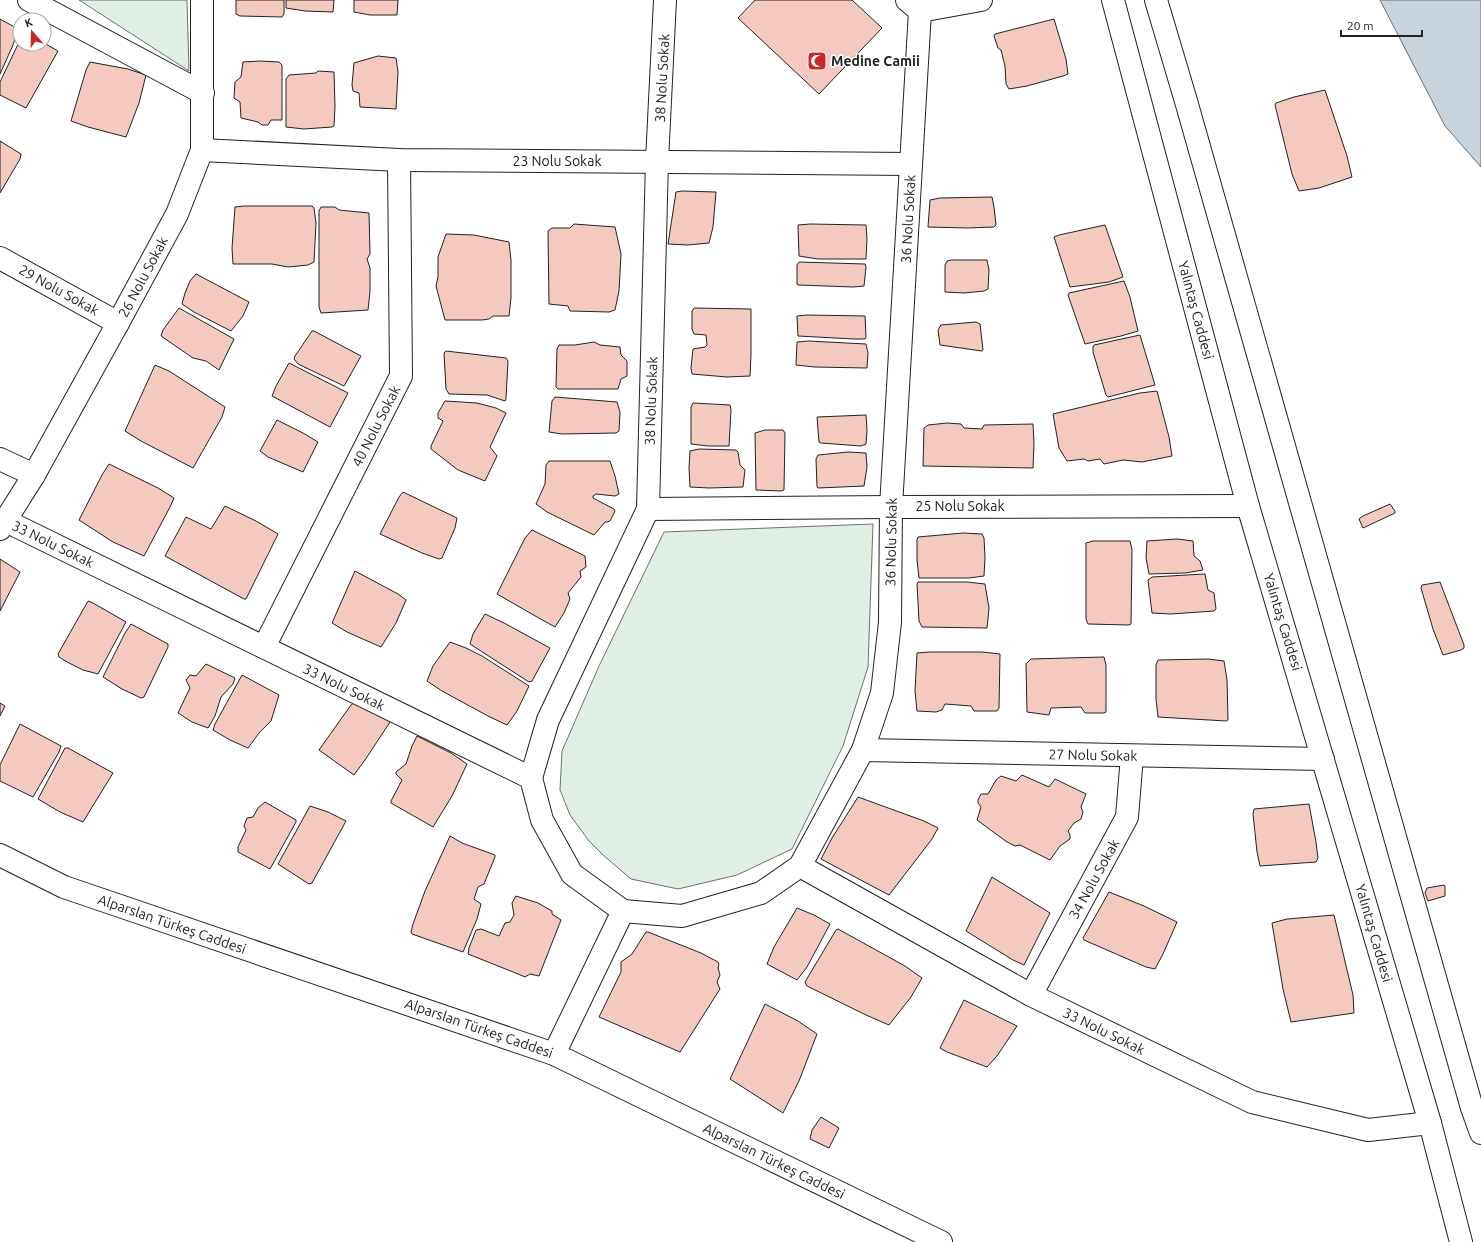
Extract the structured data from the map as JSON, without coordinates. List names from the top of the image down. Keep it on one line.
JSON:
{"streets":{"street":["38 Nolu Sokak","23 Nolu Sokak","36 Nolu Sokak","26 Nolu Sokak","29 Nolu Sokak","Yalıntaş Caddesi","40 Nolu Sokak","25 Nolu Sokak","33 Nolu Sokak","27 Nolu Sokak","34 Nolu Sokak","Alparslan Türkeş Caddesi"]},"crossings":[["38 Nolu Sokak","23 Nolu Sokak"],["38 Nolu Sokak","25 Nolu Sokak"],["38 Nolu Sokak","33 Nolu Sokak"],["23 Nolu Sokak","36 Nolu Sokak"],["23 Nolu Sokak","26 Nolu Sokak"],["23 Nolu Sokak","40 Nolu Sokak"],["36 Nolu Sokak","25 Nolu Sokak"],["36 Nolu Sokak","33 Nolu Sokak"],["36 Nolu Sokak","27 Nolu Sokak"],["26 Nolu Sokak","29 Nolu Sokak"],["26 Nolu Sokak","33 Nolu Sokak"],["Yalıntaş Caddesi","25 Nolu Sokak"],["Yalıntaş Caddesi","33 Nolu Sokak"],["Yalıntaş Caddesi","27 Nolu Sokak"],["40 Nolu Sokak","33 Nolu Sokak"],["33 Nolu Sokak","34 Nolu Sokak"],["27 Nolu Sokak","34 Nolu Sokak"]],"places":{"mosque":["Medine Camii"]},"scale_bar":"20 m","north":"top"}
